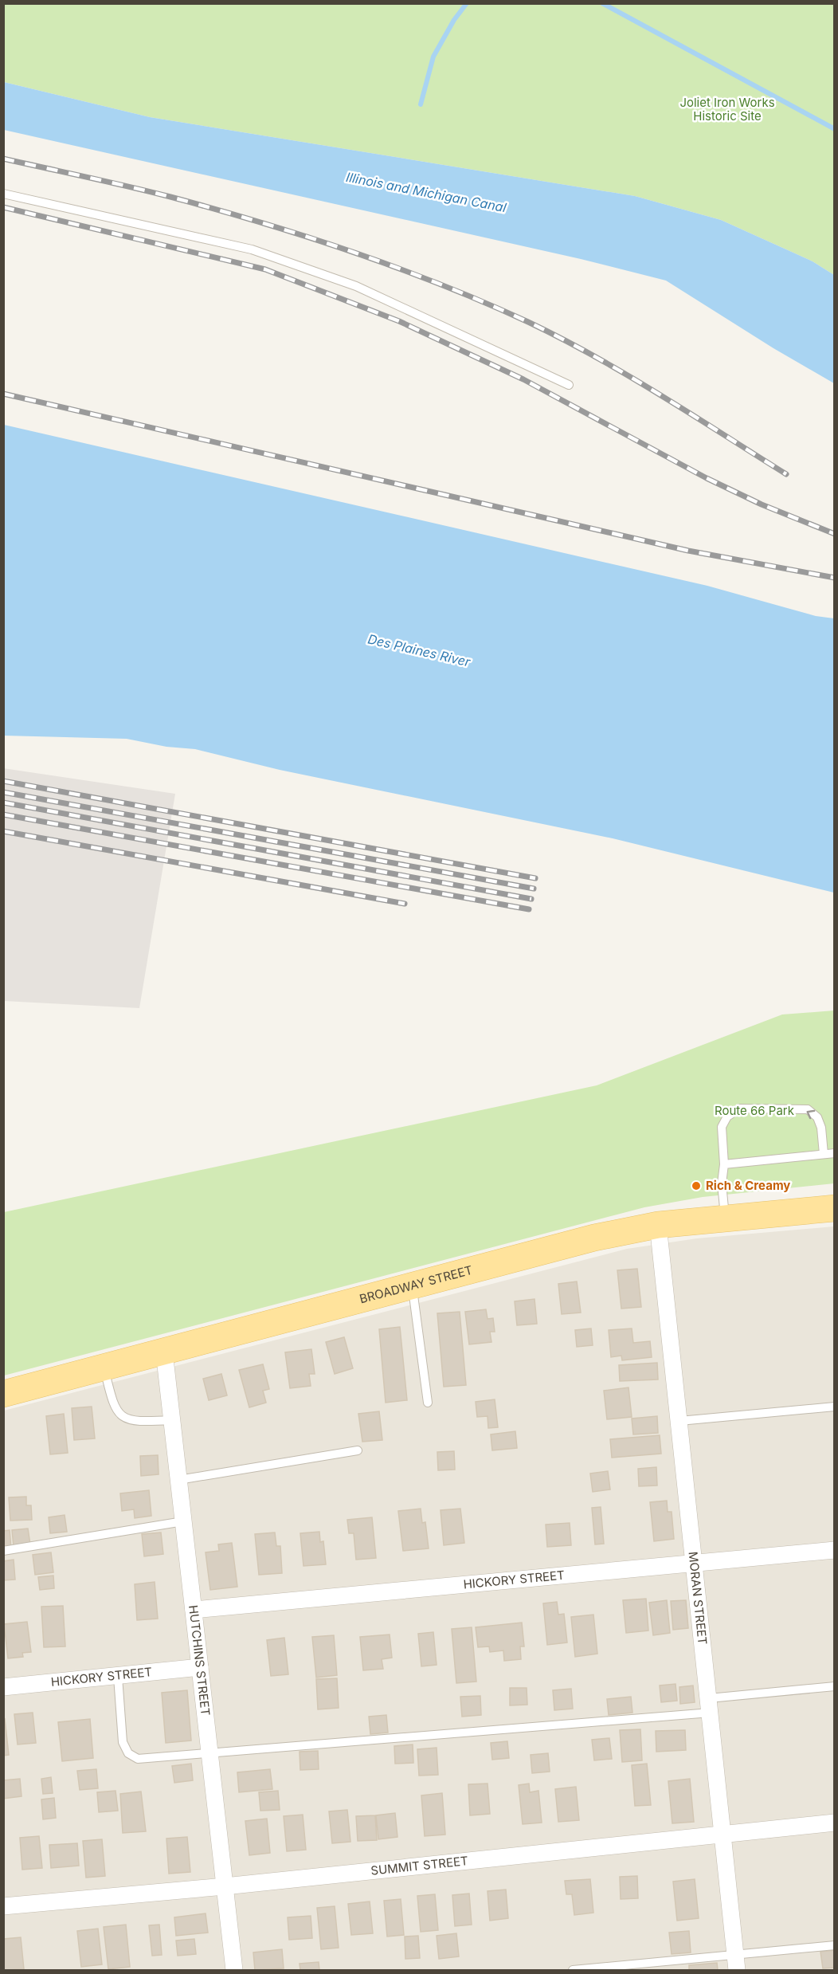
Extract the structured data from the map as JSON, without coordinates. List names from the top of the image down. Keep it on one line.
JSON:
{"streets":{"main road":["BROADWAY STREET"],"street":["HICKORY STREET","MORAN STREET","HUTCHINS STREET","SUMMIT STREET"]},"crossings":[["BROADWAY STREET","MORAN STREET"],["BROADWAY STREET","HUTCHINS STREET"],["HICKORY STREET","MORAN STREET"],["HICKORY STREET","HUTCHINS STREET"],["MORAN STREET","SUMMIT STREET"],["HUTCHINS STREET","SUMMIT STREET"]],"water":["Illinois and Michigan Canal","Des Plaines River"],"parks":["Joliet Iron Works Historic Site","Route 66 Park"],"places":["Rich & Creamy"]}
